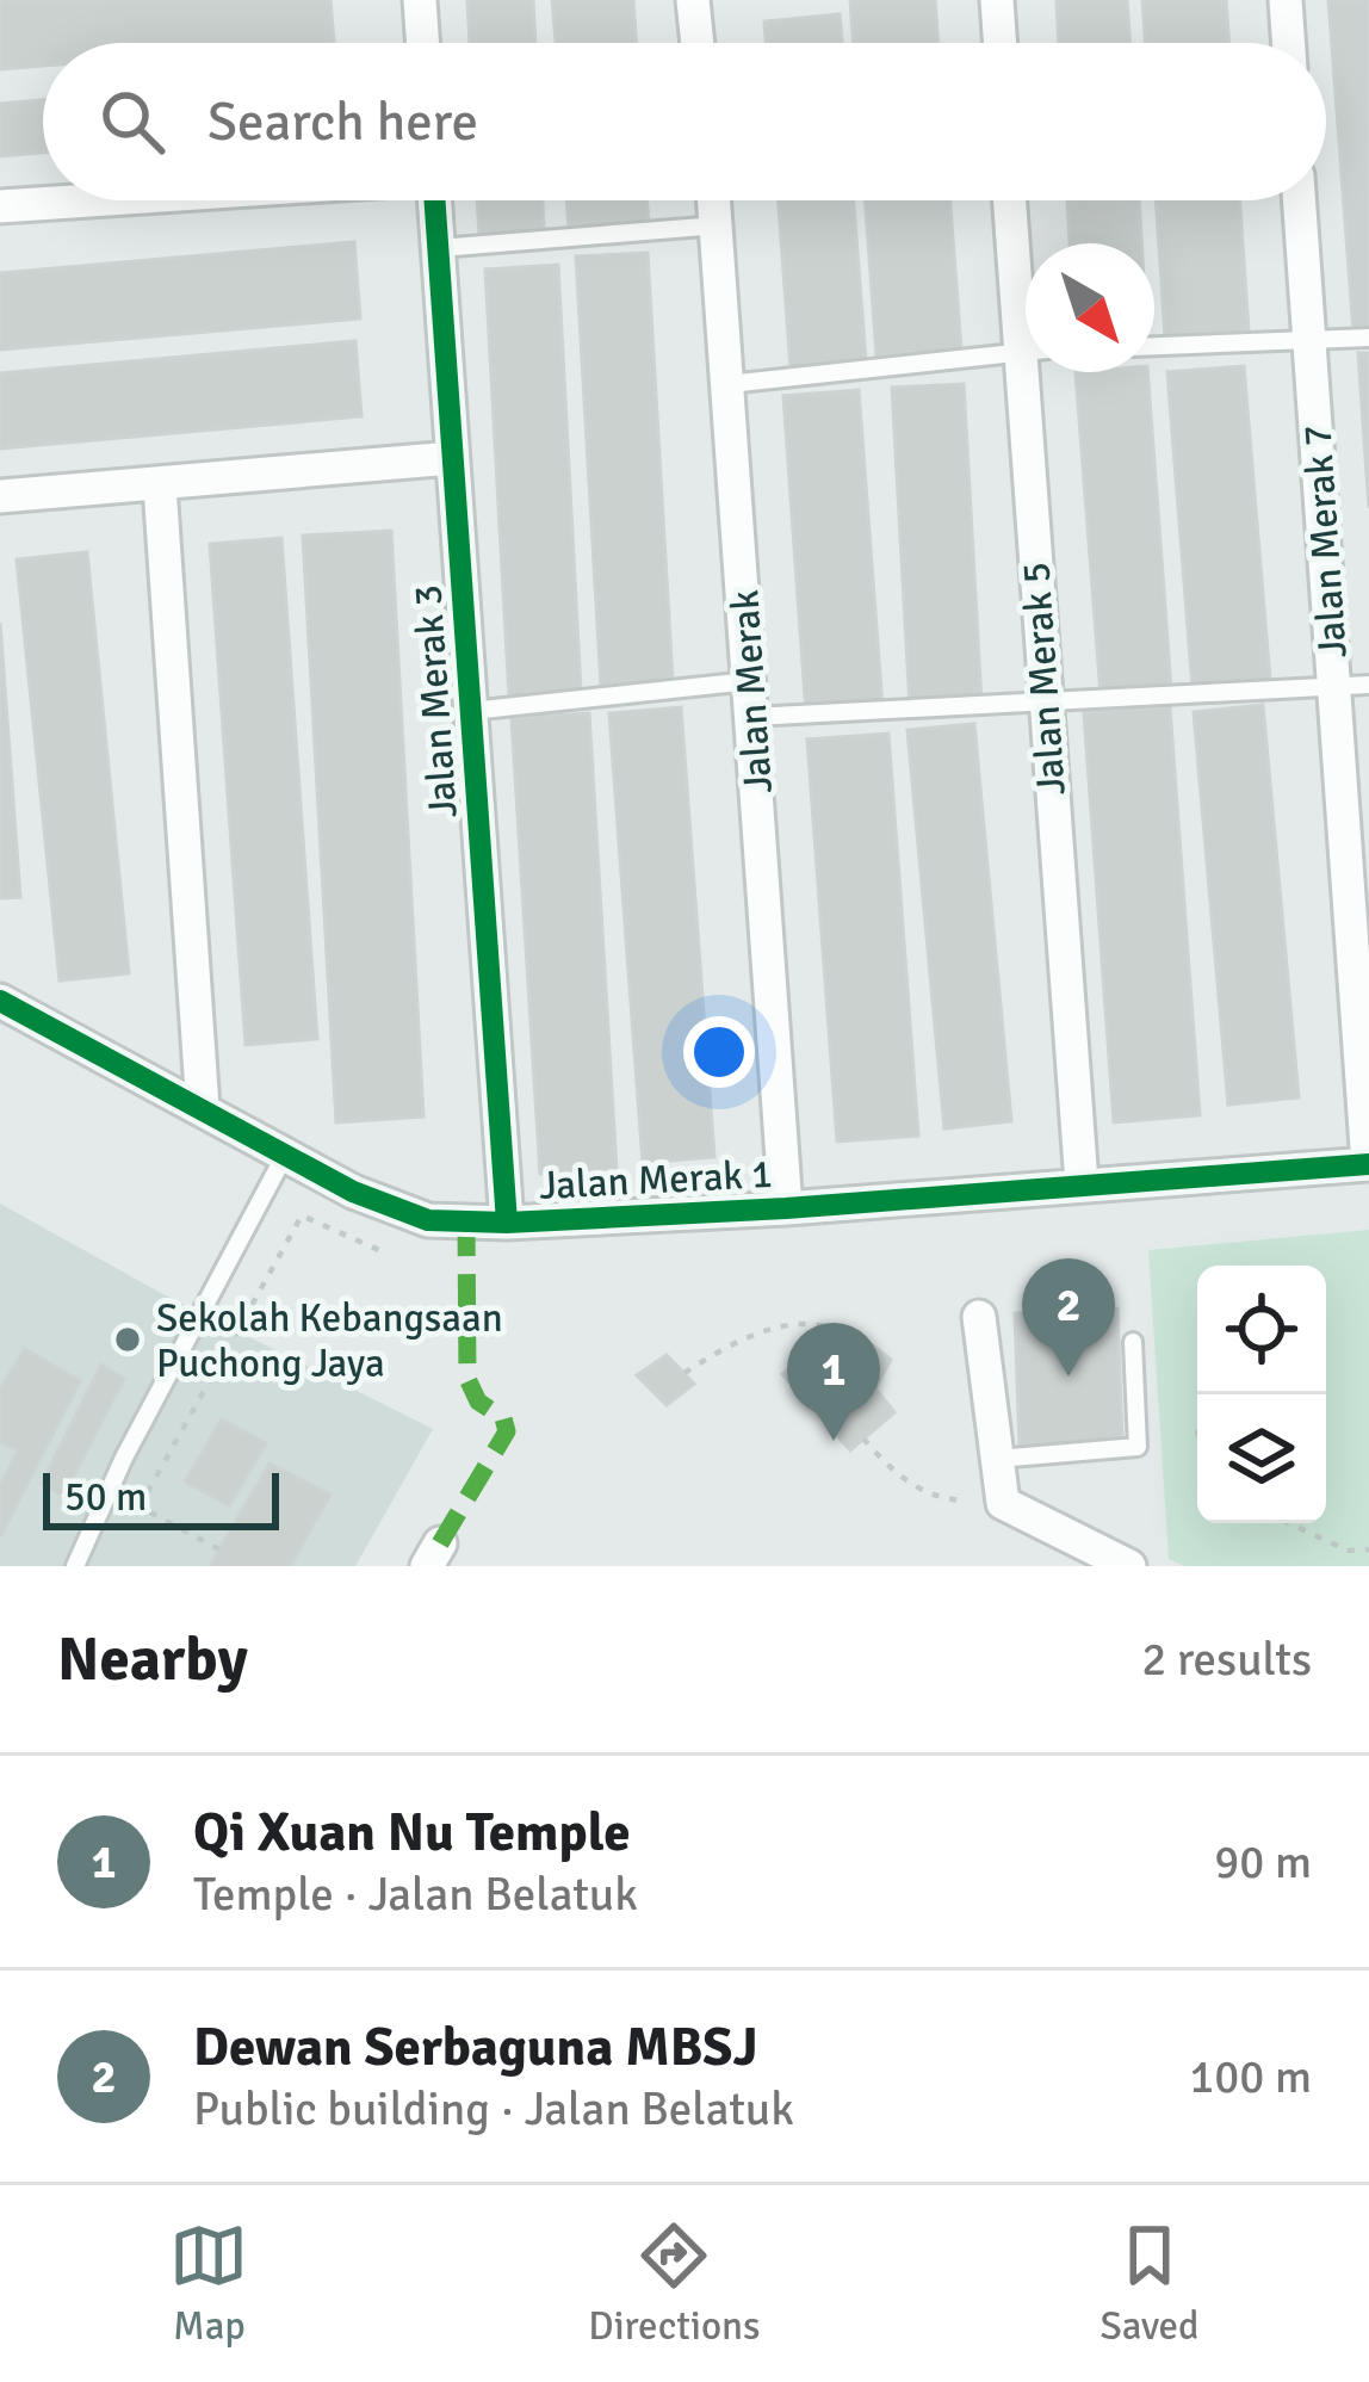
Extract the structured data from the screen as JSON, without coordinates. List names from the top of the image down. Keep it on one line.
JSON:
{"streets":{"street":["Jalan Merak 7","Jalan Merak 5","Jalan Merak","Jalan Merak 3","Jalan Merak 1"]},"crossings":[["Jalan Merak 7","Jalan Merak 1"],["Jalan Merak 5","Jalan Merak 1"],["Jalan Merak","Jalan Merak 1"],["Jalan Merak 3","Jalan Merak 1"]],"places":["Sekolah Kebangsaan Puchong Jaya"],"scale_bar":"50 m","north":"bottom right","page":{"search":"Search here","pins":["2","1"],"scale":"50 m","heading":["Nearby","2 results"],"list":[{"mark":"1","name":"Qi Xuan Nu Temple","note":"Temple · Jalan Belatuk","value":"90 m"},{"mark":"2","name":"Dewan Serbaguna MBSJ","note":"Public building · Jalan Belatuk","value":"100 m"}],"nav":["Map","Directions","Saved"]}}
